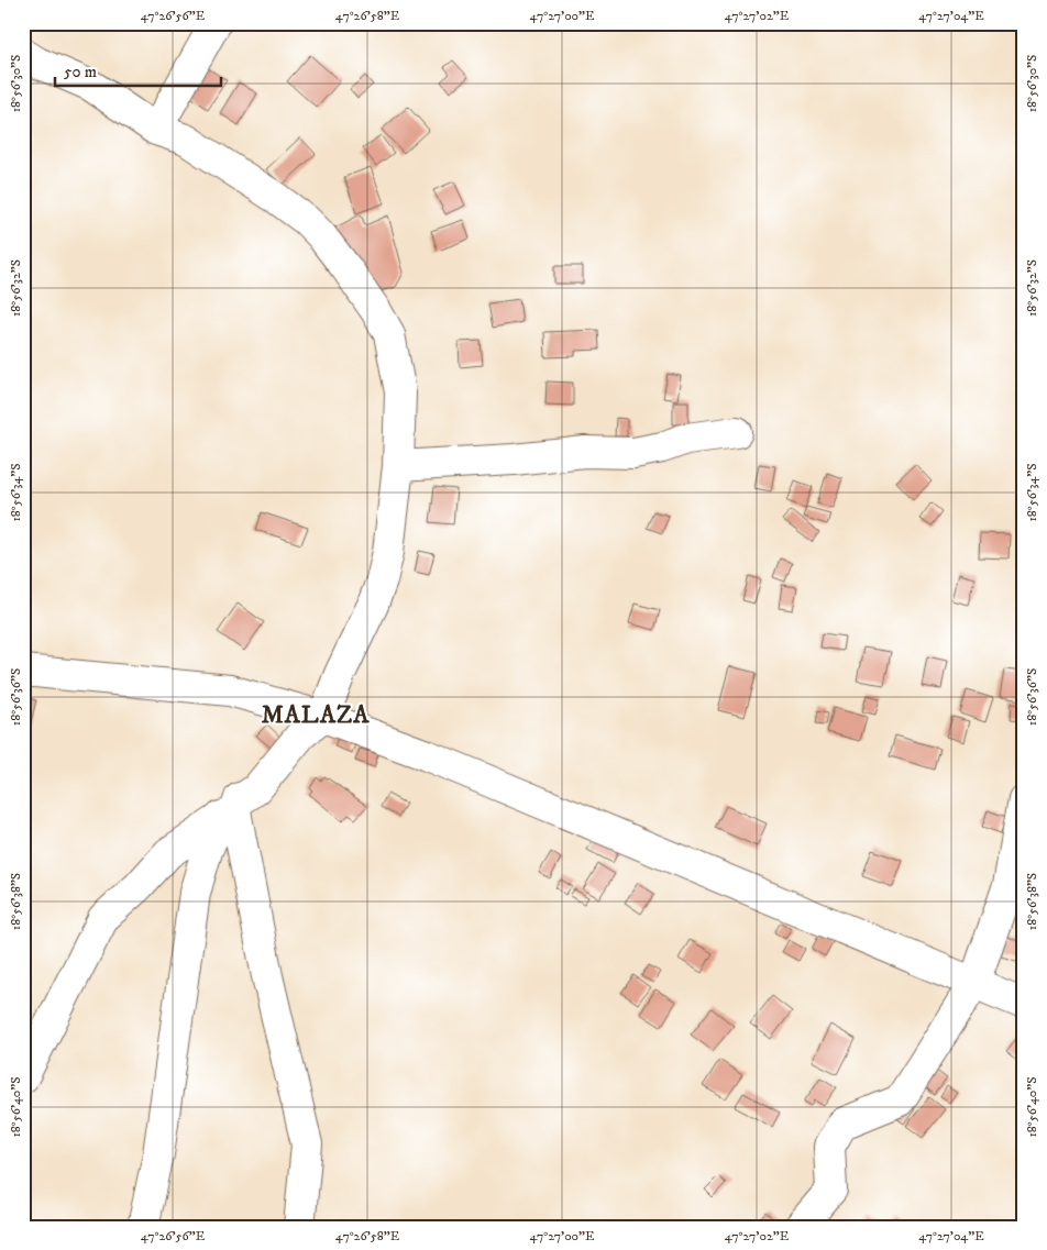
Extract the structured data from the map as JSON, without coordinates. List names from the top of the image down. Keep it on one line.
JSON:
{"districts":["MALAZA"],"scale_bar":"50 m","coordinates":["47°26'56\"E","47°26'58\"E","47°27'00\"E","47°27'02\"E","47°27'04\"E","18°56'30\"S","18°56'32\"S","18°56'34\"S","18°56'36\"S","18°56'38\"S","18°56'40\"S"]}
